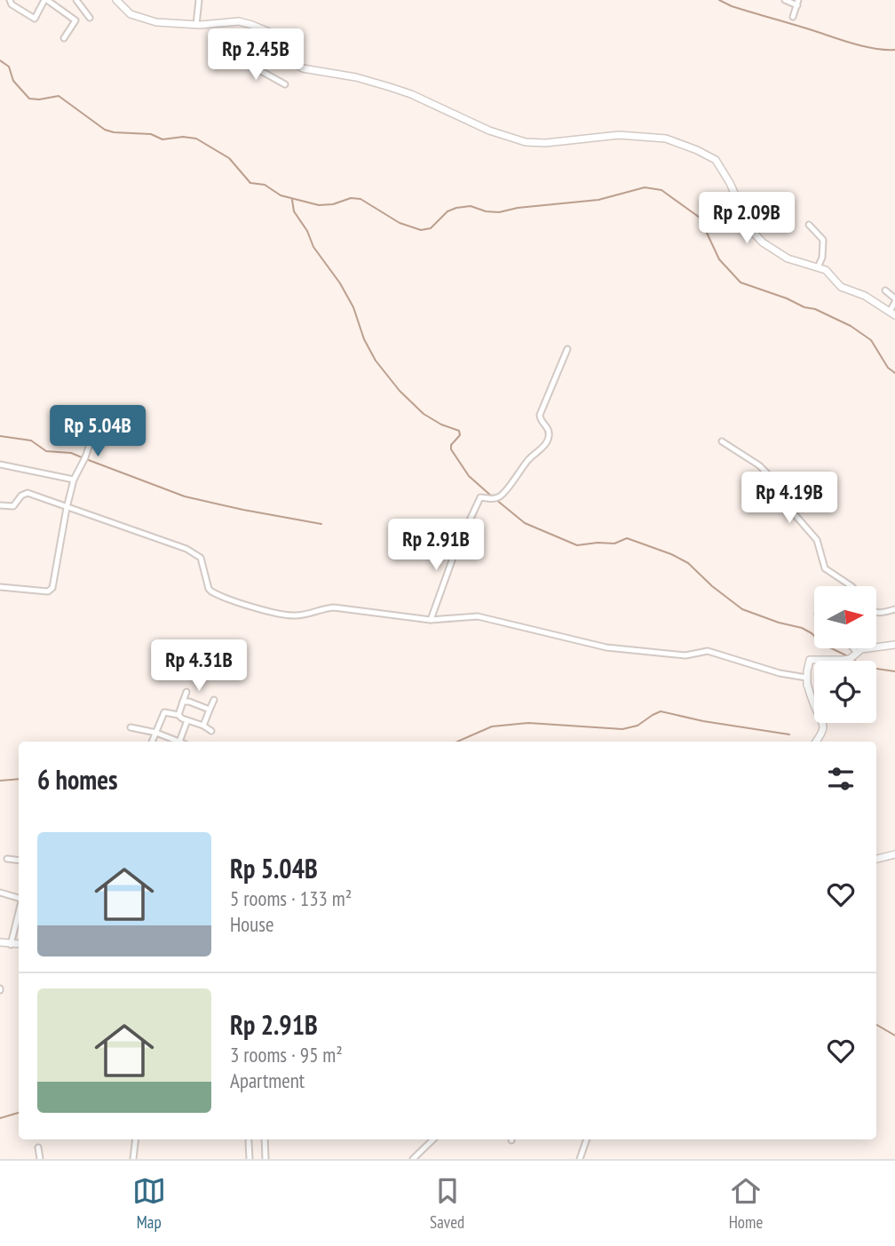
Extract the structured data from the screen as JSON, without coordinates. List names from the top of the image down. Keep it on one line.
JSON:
{"north":"right","page":{"price":["Rp 2.45B","Rp 2.09B","Rp 5.04B","Rp 4.19B","Rp 2.91B","Rp 4.31B"],"heading":"6 homes","list":[{"name":"Rp 5.04B","note":"5 rooms · 133 m² · House"},{"name":"Rp 2.91B","note":"3 rooms · 95 m² · Apartment"}],"tabs":["Map","Saved","Home"]}}
